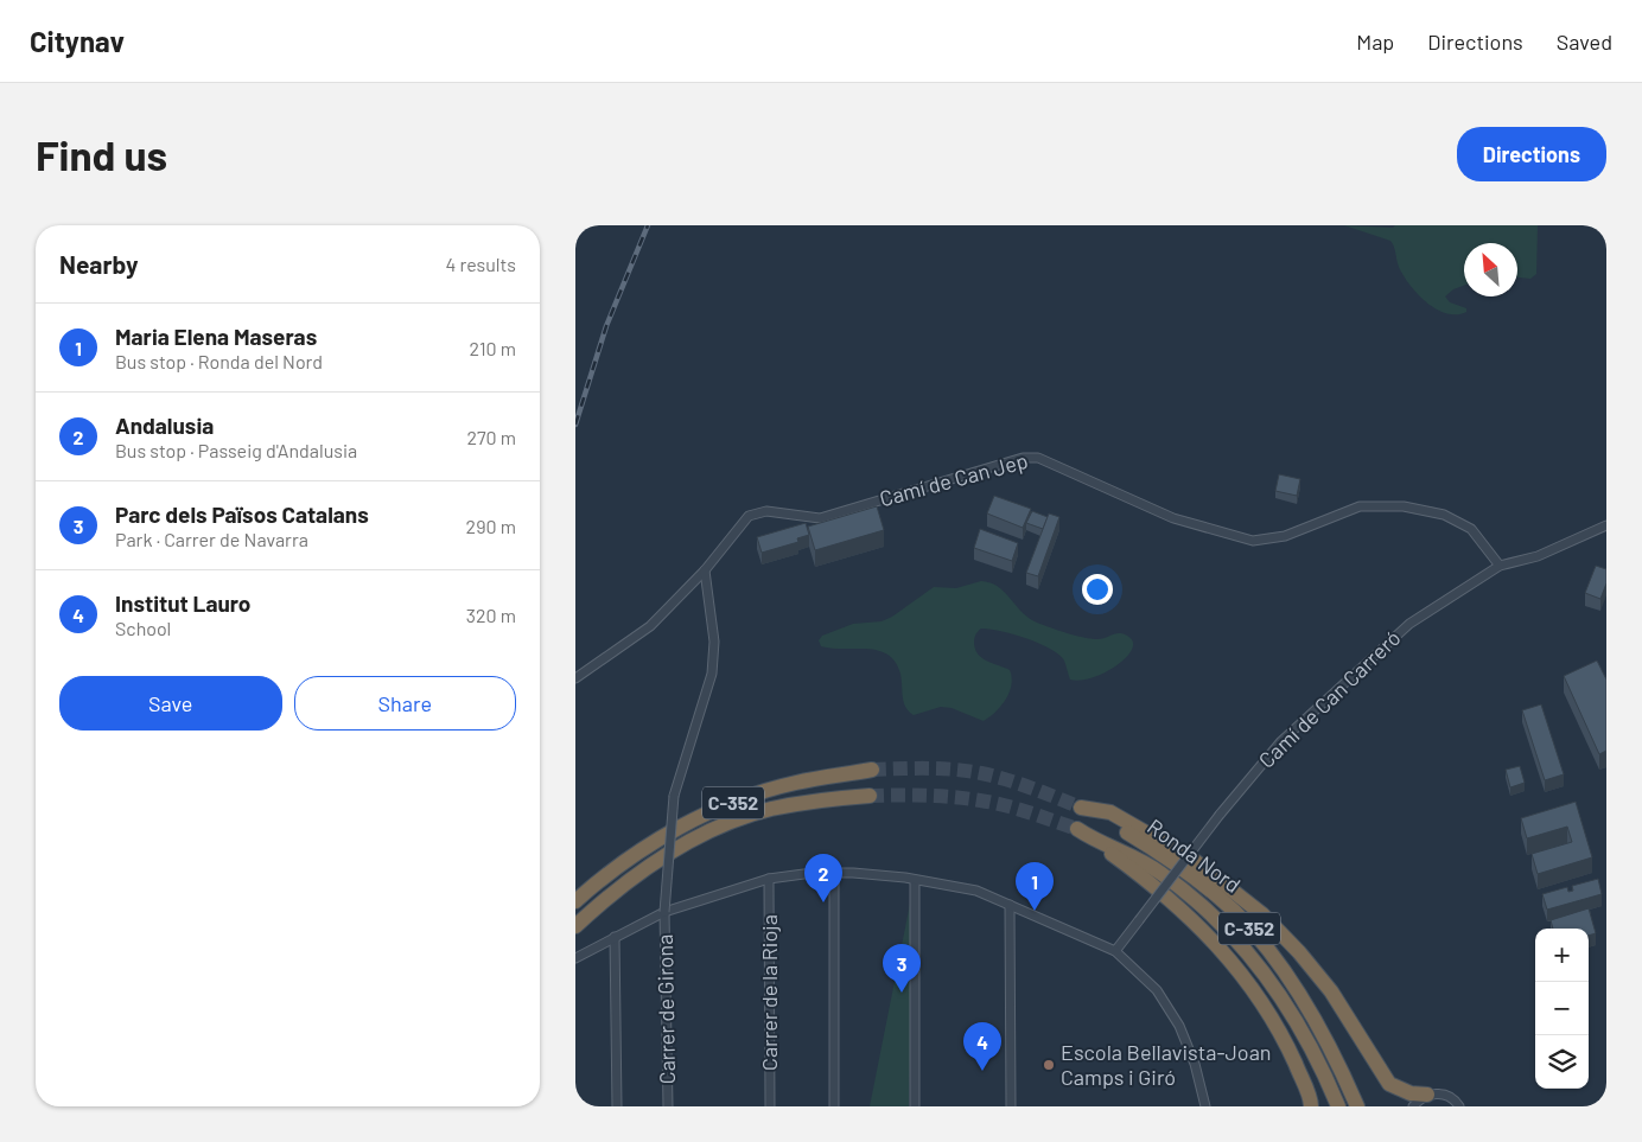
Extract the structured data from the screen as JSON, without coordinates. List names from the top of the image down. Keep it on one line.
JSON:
{"streets":{"highway":["C-352","Ronda Nord"],"street":["Camí de Can Jep","Camí de Can Carreró","Carrer de la Rioja","Carrer de Girona"]},"crossings":[["Camí de Can Jep","Camí de Can Carreró"],["Camí de Can Jep","Carrer de Girona"]],"places":["Escola Bellavista-Joan Camps i Giró"],"north":"top left","page":{"header":"Citynav","nav":["Map","Directions","Saved"],"buttons":["Directions",["Save","Share"]],"title":"Find us","heading":["Nearby","4 results"],"list":[{"mark":"1","name":"Maria Elena Maseras","note":"Bus stop · Ronda del Nord","value":"210 m"},{"mark":"2","name":"Andalusia","note":"Bus stop · Passeig d'Andalusia","value":"270 m"},{"mark":"3","name":"Parc dels Països Catalans","note":"Park · Carrer de Navarra","value":"290 m"},{"mark":"4","name":"Institut Lauro","note":"School","value":"320 m"}],"pins":["2","1","3","4"],"map_buttons":["+","−"]}}
